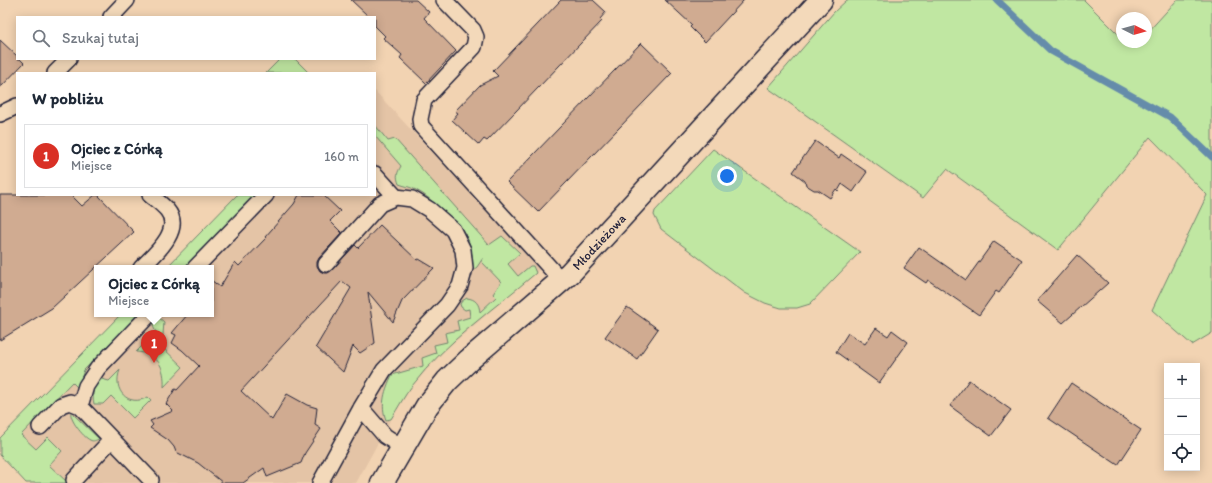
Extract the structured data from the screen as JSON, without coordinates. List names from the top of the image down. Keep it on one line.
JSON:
{"streets":{"street":["Młodzieżowa"]},"north":"right","page":{"search":"Szukaj tutaj","heading":"W pobliżu","list":[{"mark":"1","name":"Ojciec z Córką","note":"Miejsce","value":"160 m"}],"popup":["Ojciec z Córką","Miejsce"],"pins":"1","map_buttons":["+","−"]}}
